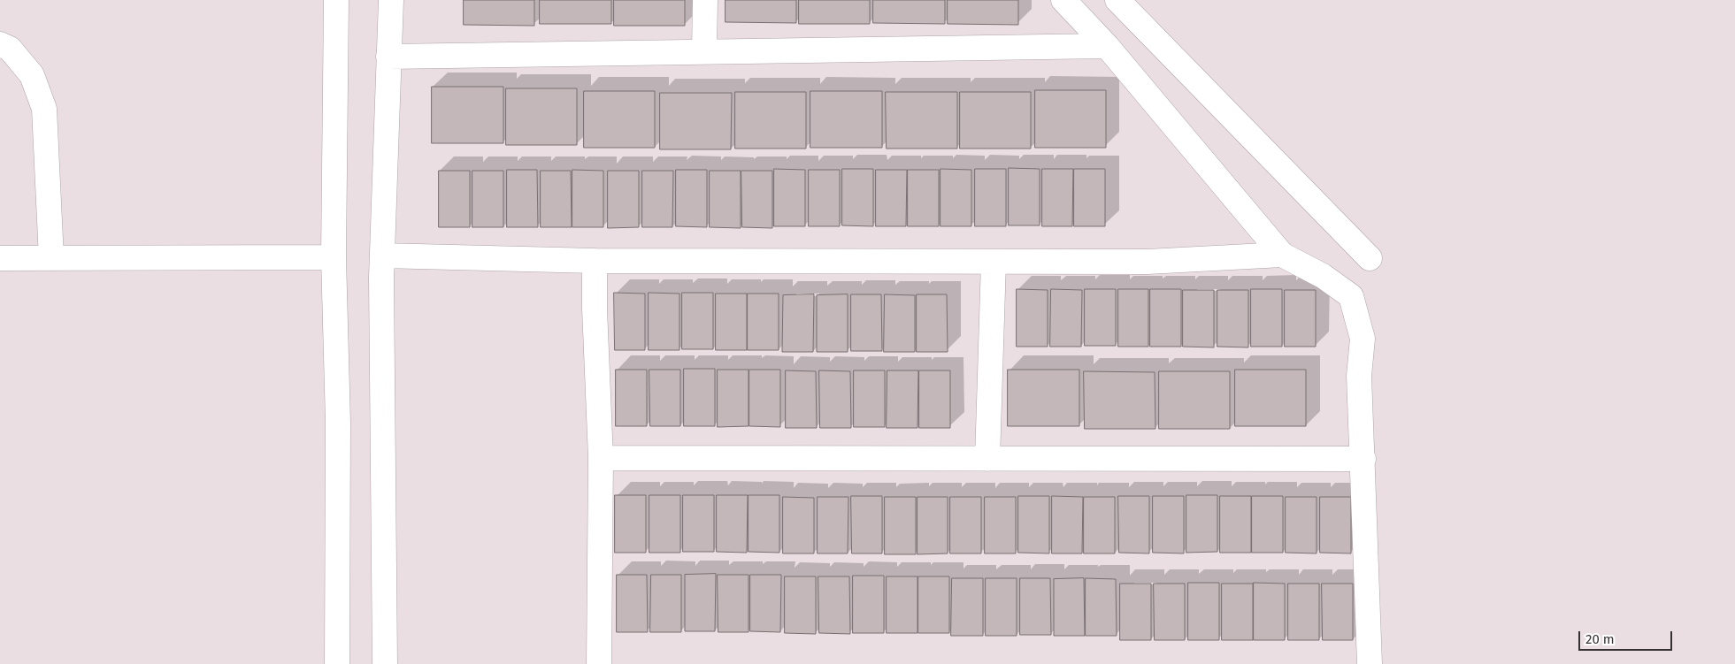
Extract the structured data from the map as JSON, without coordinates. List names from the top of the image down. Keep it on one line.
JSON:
{"scale_bar":"20 m"}
